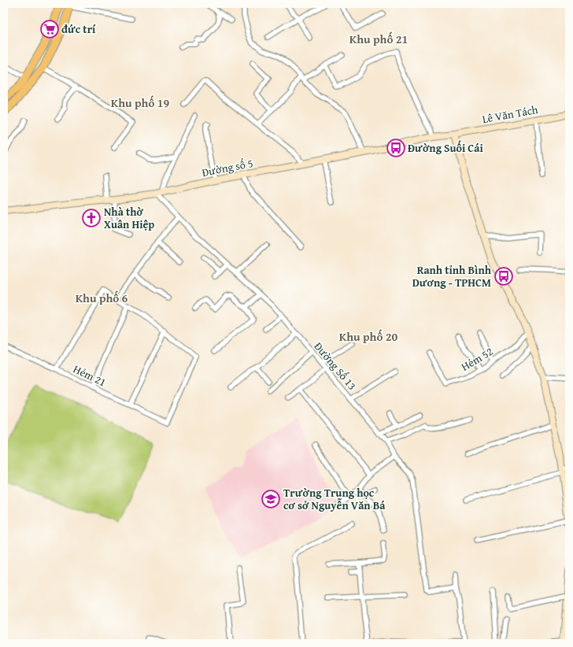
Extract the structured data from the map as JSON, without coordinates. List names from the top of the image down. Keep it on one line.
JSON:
{"streets":{"main road":["Lê Văn Tách","Đường số 5"],"street":["Hẻm 52","Đường Số 13","Hẻm 21"]},"crossings":[["Lê Văn Tách","Đường số 5"],["Đường số 5","Đường Số 13"]],"districts":["Khu phố 21","Khu phố 19","Khu phố 6","Khu phố 20"],"places":{"supermarket":["đức trí"],"bus stop":["Đường Suối Cái","Ranh tỉnh Bình Dương - TPHCM"],"church":["Nhà thờ Xuân Hiệp"],"school or university":["Trường Trung học cơ sở Nguyễn Văn Bá"]}}
